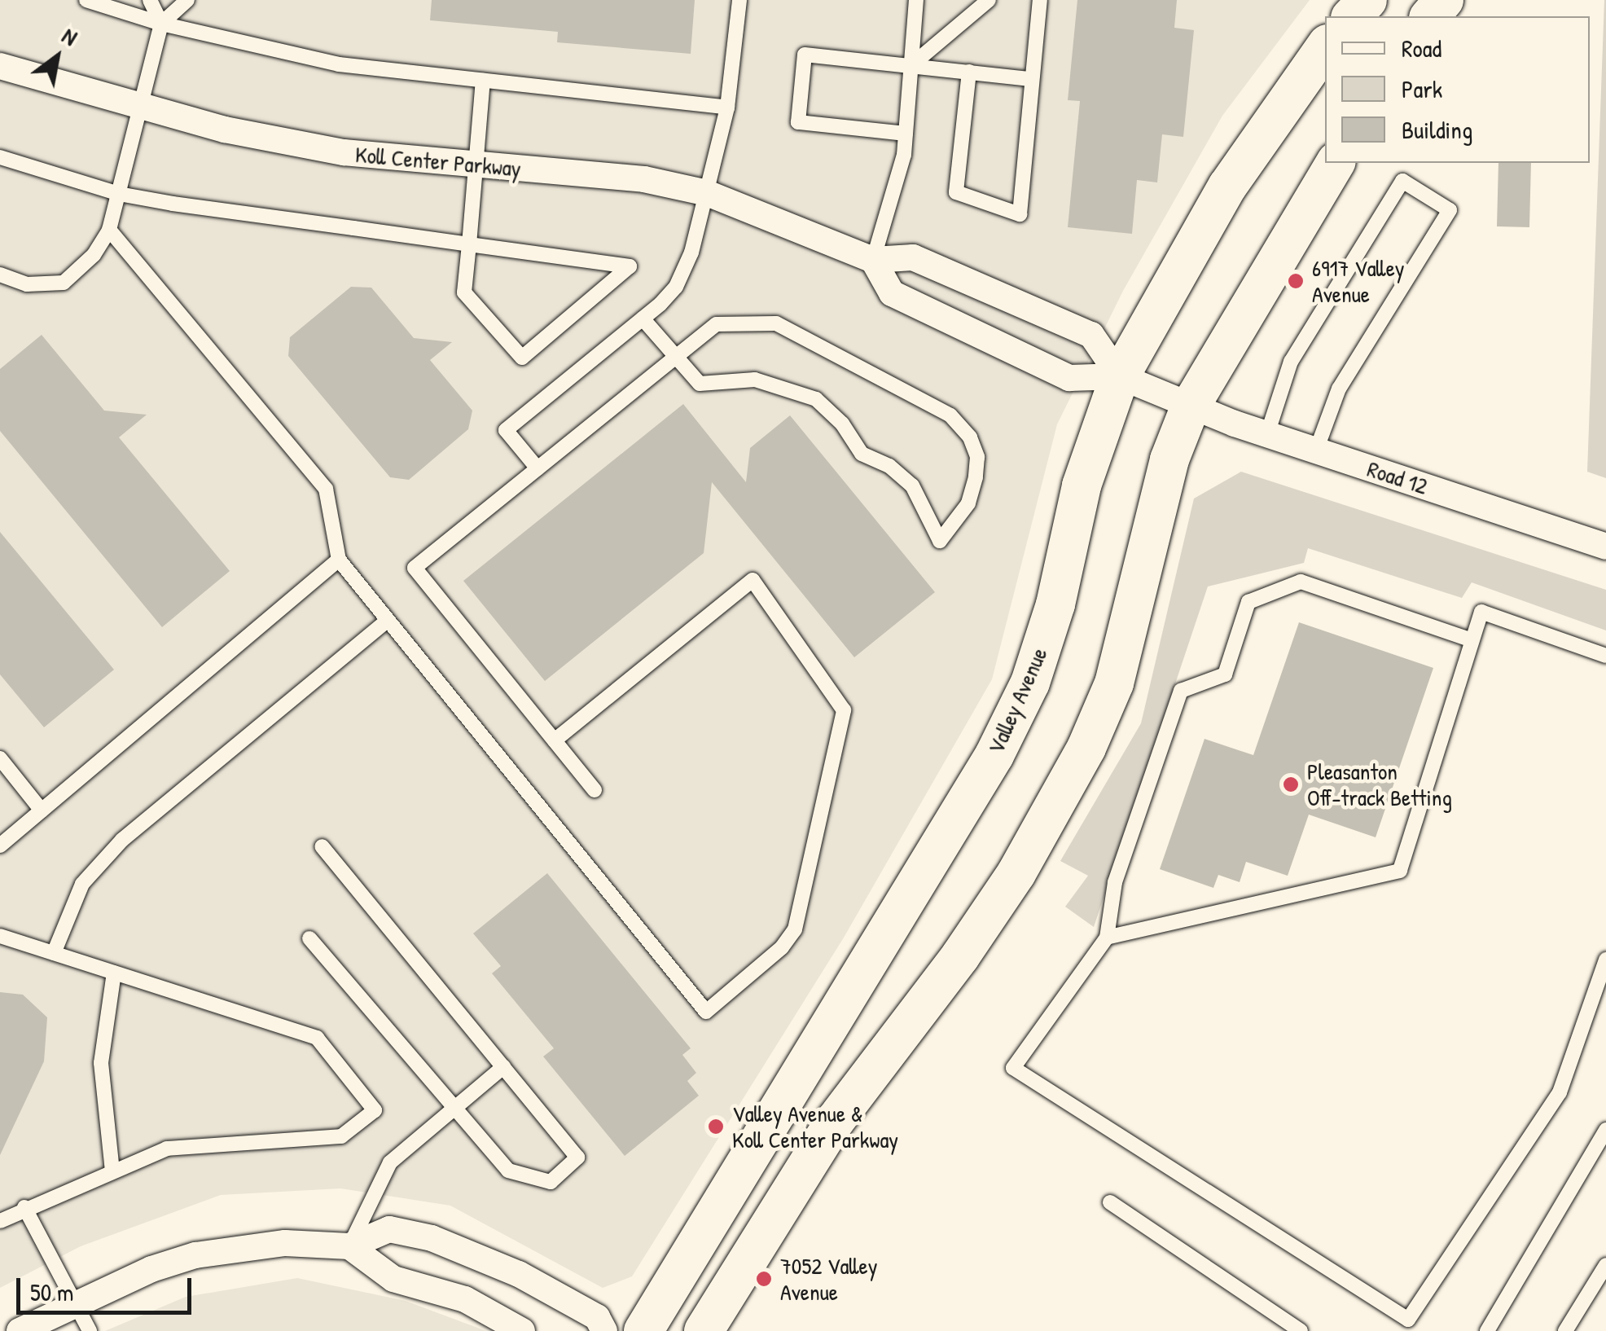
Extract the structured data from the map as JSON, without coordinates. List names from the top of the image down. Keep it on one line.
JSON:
{"streets":{"main road":["Valley Avenue"],"street":["Koll Center Parkway","Road 12"]},"crossings":[["Koll Center Parkway","Valley Avenue"]],"places":["6917 Valley Avenue","Pleasanton Off-track Betting","Valley Avenue & Koll Center Parkway","7052 Valley Avenue"],"legend":["Road","Park","Building"],"scale_bar":"50 m","north":"top right"}
